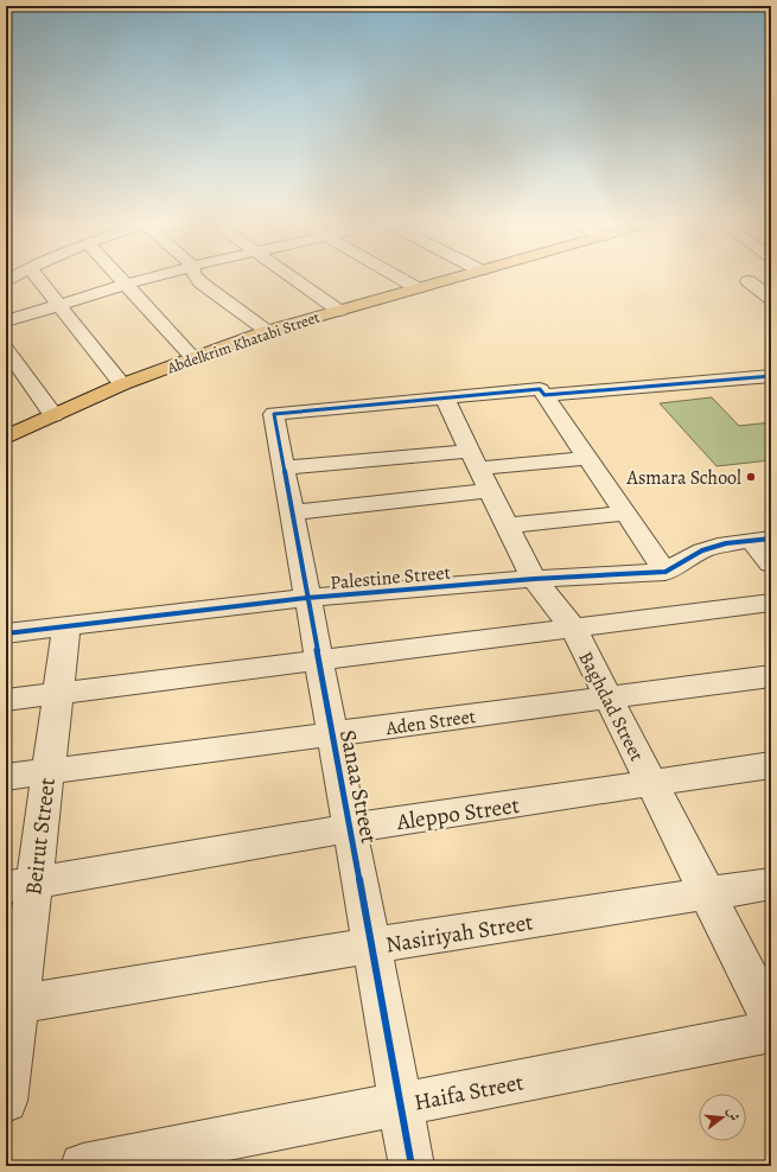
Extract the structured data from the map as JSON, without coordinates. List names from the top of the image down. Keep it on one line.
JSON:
{"streets":{"main road":["Abdelkrim Khatabi Street"],"street":["Palestine Street","Baghdad Street","Aden Street","Sanaa Street","Aleppo Street","Beirut Street","Nasiriyah Street","Haifa Street"]},"crossings":[["Palestine Street","Baghdad Street"],["Palestine Street","Sanaa Street"],["Palestine Street","Beirut Street"],["Baghdad Street","Aden Street"],["Baghdad Street","Sanaa Street"],["Baghdad Street","Aleppo Street"],["Baghdad Street","Nasiriyah Street"],["Aden Street","Sanaa Street"],["Aden Street","Beirut Street"],["Sanaa Street","Aleppo Street"],["Sanaa Street","Nasiriyah Street"],["Sanaa Street","Haifa Street"],["Aleppo Street","Beirut Street"],["Beirut Street","Nasiriyah Street"]],"places":["Asmara School"],"north":"right"}
